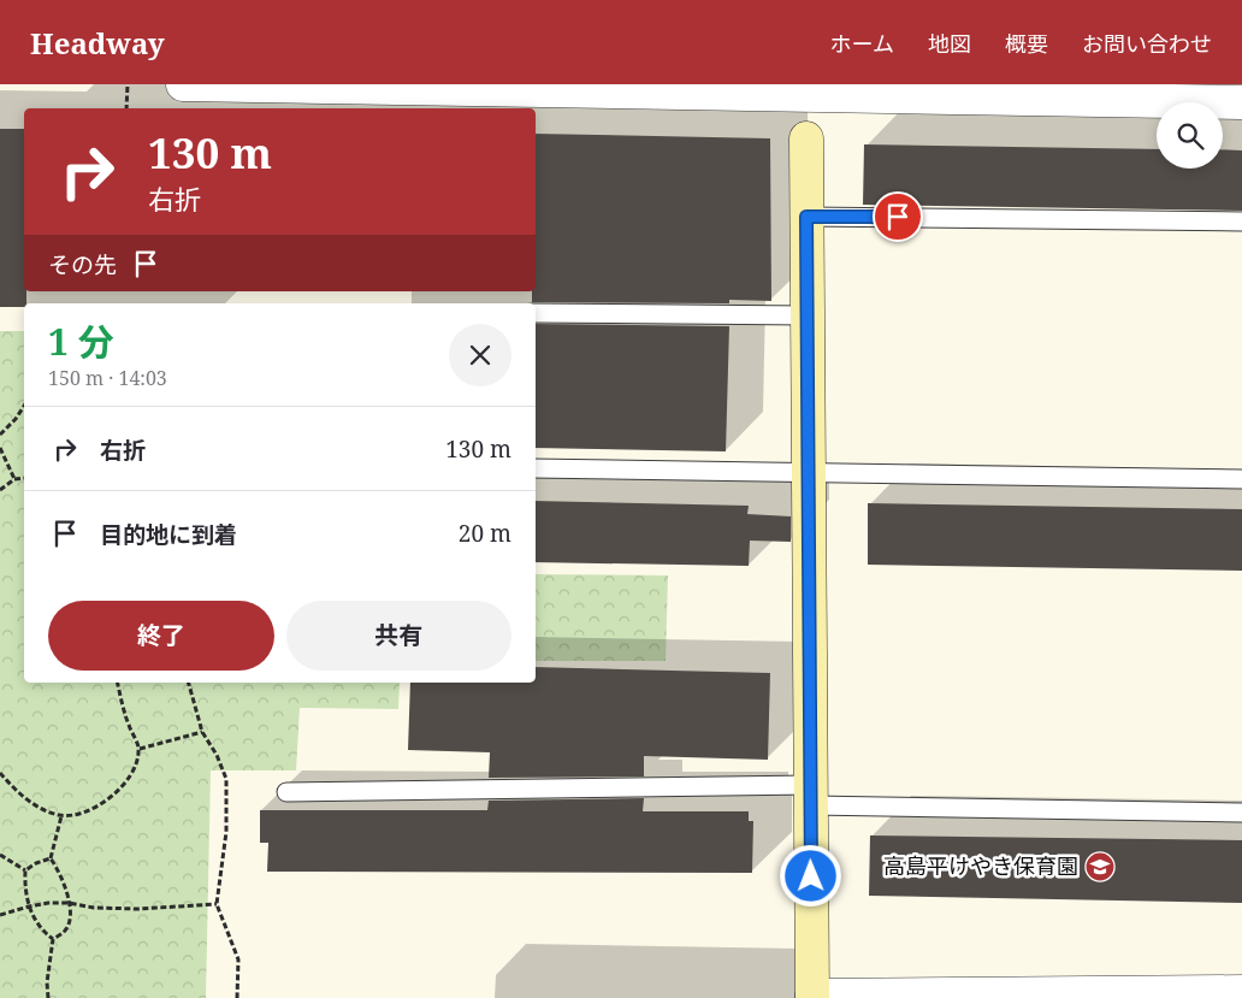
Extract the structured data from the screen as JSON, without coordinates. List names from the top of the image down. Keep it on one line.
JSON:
{"places":{"school or university":["高島平けやき保育園"]},"page":{"header":"Headway","nav":["ホーム","地図","概要","お問い合わせ"],"turn":["130 m","右折"],"then":"その先","heading":["1 分","150 m · 14:03"],"list":[{"name":"右折","value":"130 m"},{"name":"目的地に到着","value":"20 m"}],"buttons":["終了","共有"]}}
